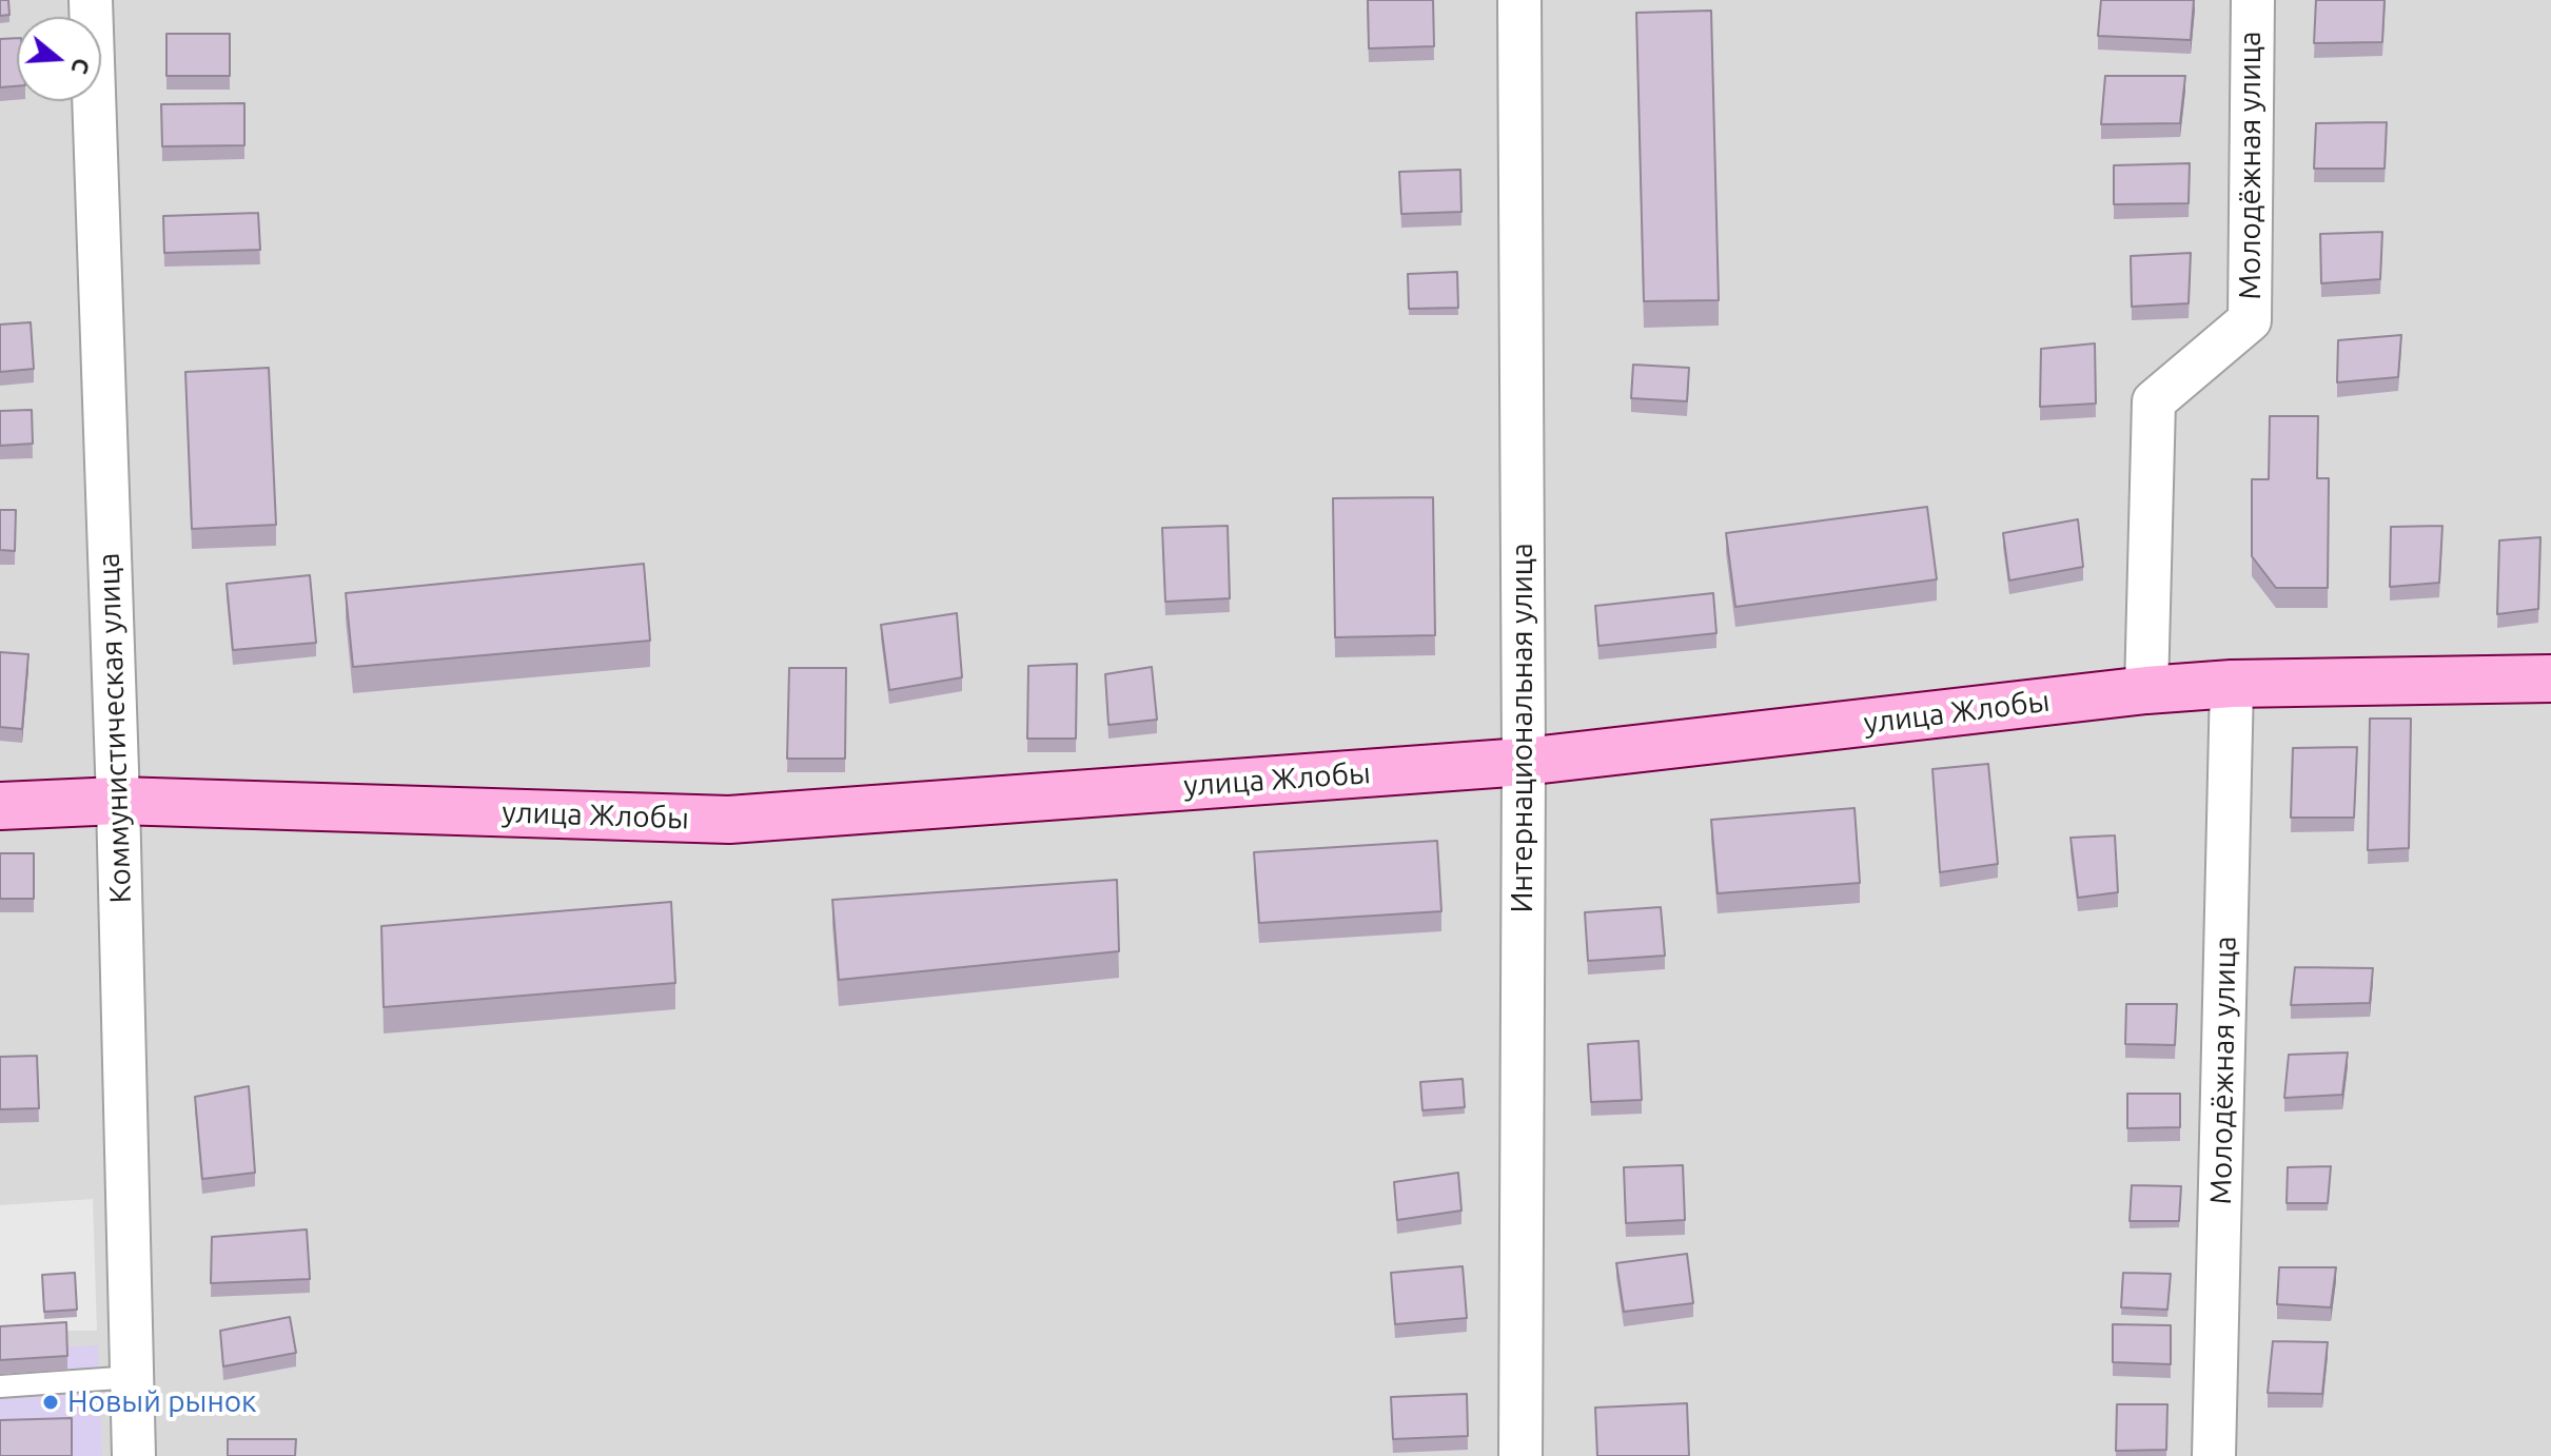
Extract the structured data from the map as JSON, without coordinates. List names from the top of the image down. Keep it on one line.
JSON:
{"streets":{"street":["Молодёжная улица","улица Жлобы","Коммунистическая улица","Интернациональная улица"]},"crossings":[["Молодёжная улица","улица Жлобы"],["улица Жлобы","Коммунистическая улица"],["улица Жлобы","Интернациональная улица"]],"places":["Новый рынок"],"north":"right"}
